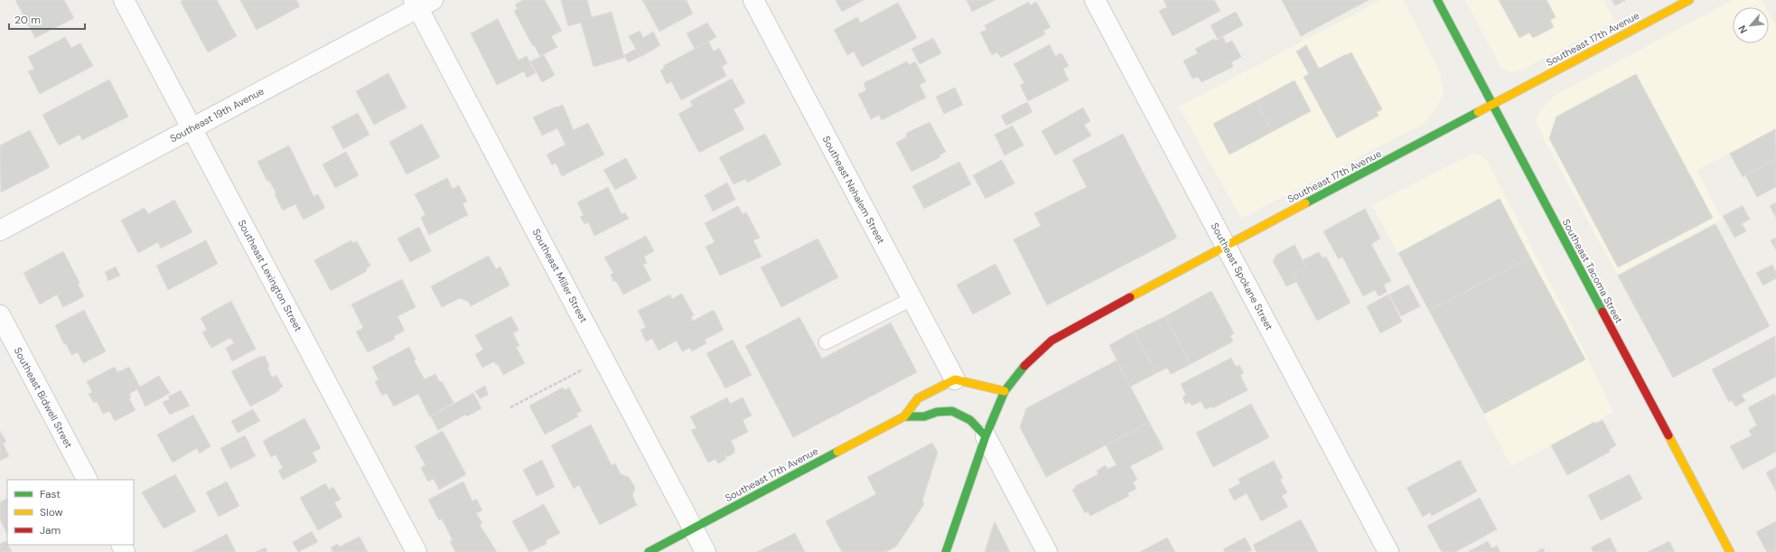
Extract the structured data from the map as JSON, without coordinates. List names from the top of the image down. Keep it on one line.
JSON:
{"streets":{"main road":["Southeast 17th Avenue","Southeast Tacoma Street"],"street":["Southeast 19th Avenue","Southeast Nehalem Street","Southeast Lexington Street","Southeast Miller Street","Southeast Spokane Street","Southeast Bidwell Street"]},"crossings":[["Southeast 17th Avenue","Southeast Nehalem Street"],["Southeast 17th Avenue","Southeast Tacoma Street"],["Southeast 17th Avenue","Southeast Miller Street"],["Southeast 17th Avenue","Southeast Spokane Street"],["Southeast 19th Avenue","Southeast Lexington Street"],["Southeast 19th Avenue","Southeast Miller Street"]],"legend":["Fast","Slow","Jam"],"scale_bar":"20 m","north":"bottom left"}
